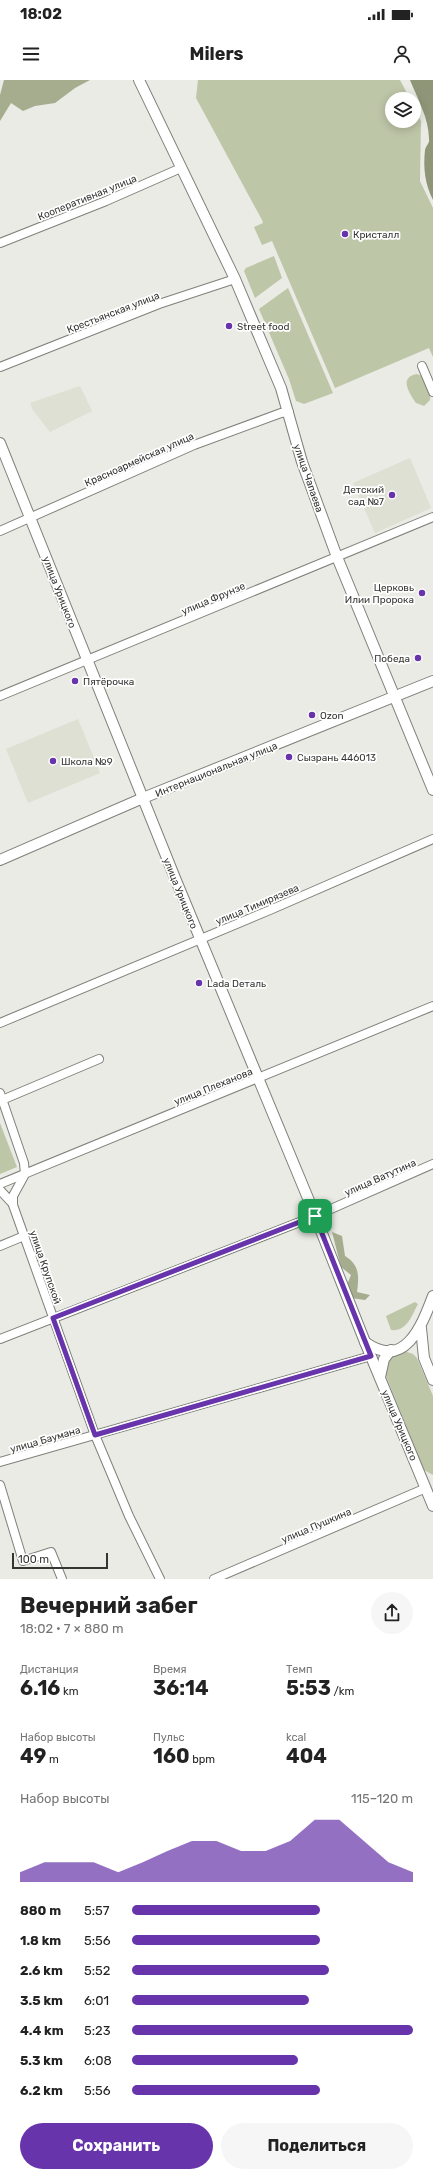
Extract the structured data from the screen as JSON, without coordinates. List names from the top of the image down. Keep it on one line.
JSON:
{"streets":{"main road":["улица Чапаева","улица Урицкого","Интернациональная улица"],"street":["Кооперативная улица","Крестьянская улица","Красноармейская улица","улица Фрунзе","улица Тимирязева","улица Плеханова","улица Ватутина","улица Крупской","улица Баумана","улица Пушкина"]},"crossings":[["Кооперативная улица","улица Чапаева"],["Крестьянская улица","улица Чапаева"],["Красноармейская улица","улица Чапаева"],["Красноармейская улица","улица Урицкого"],["улица Чапаева","улица Фрунзе"],["улица Чапаева","Интернациональная улица"],["улица Урицкого","улица Фрунзе"],["улица Урицкого","Интернациональная улица"],["улица Урицкого","улица Тимирязева"],["улица Урицкого","улица Плеханова"],["улица Урицкого","улица Ватутина"],["улица Урицкого","улица Баумана"],["улица Урицкого","улица Пушкина"],["улица Ватутина","улица Крупской"],["улица Крупской","улица Баумана"]],"places":["Кристалл","Street food","Детский сад №7","Церковь Илии Пророка","Победа","Пятёрочка","Ozon","Сызрань 446013","Школа №9","Lada Dеталь"],"scale_bar":"100 m","page":{"status":"18:02","header":"Milers","scale":"100 m","heading":["Вечерний забег","18:02 · 7 × 880 m"],"stats":[["Дистанция","6.16 km"],["Время","36:14"],["Темп","5:53 /km"],["Набор высоты","49 m"],["Пульс","160 bpm"],["kcal","404"]],"chart":["Набор высоты","115–120 m"],"list":[{"name":"880 m","note":"5:57"},{"name":"1.8 km","note":"5:56"},{"name":"2.6 km","note":"5:52"},{"name":"3.5 km","note":"6:01"},{"name":"4.4 km","note":"5:23"},{"name":"5.3 km","note":"6:08"},{"name":"6.2 km","note":"5:56"}],"buttons":["Сохранить","Поделиться"]}}
